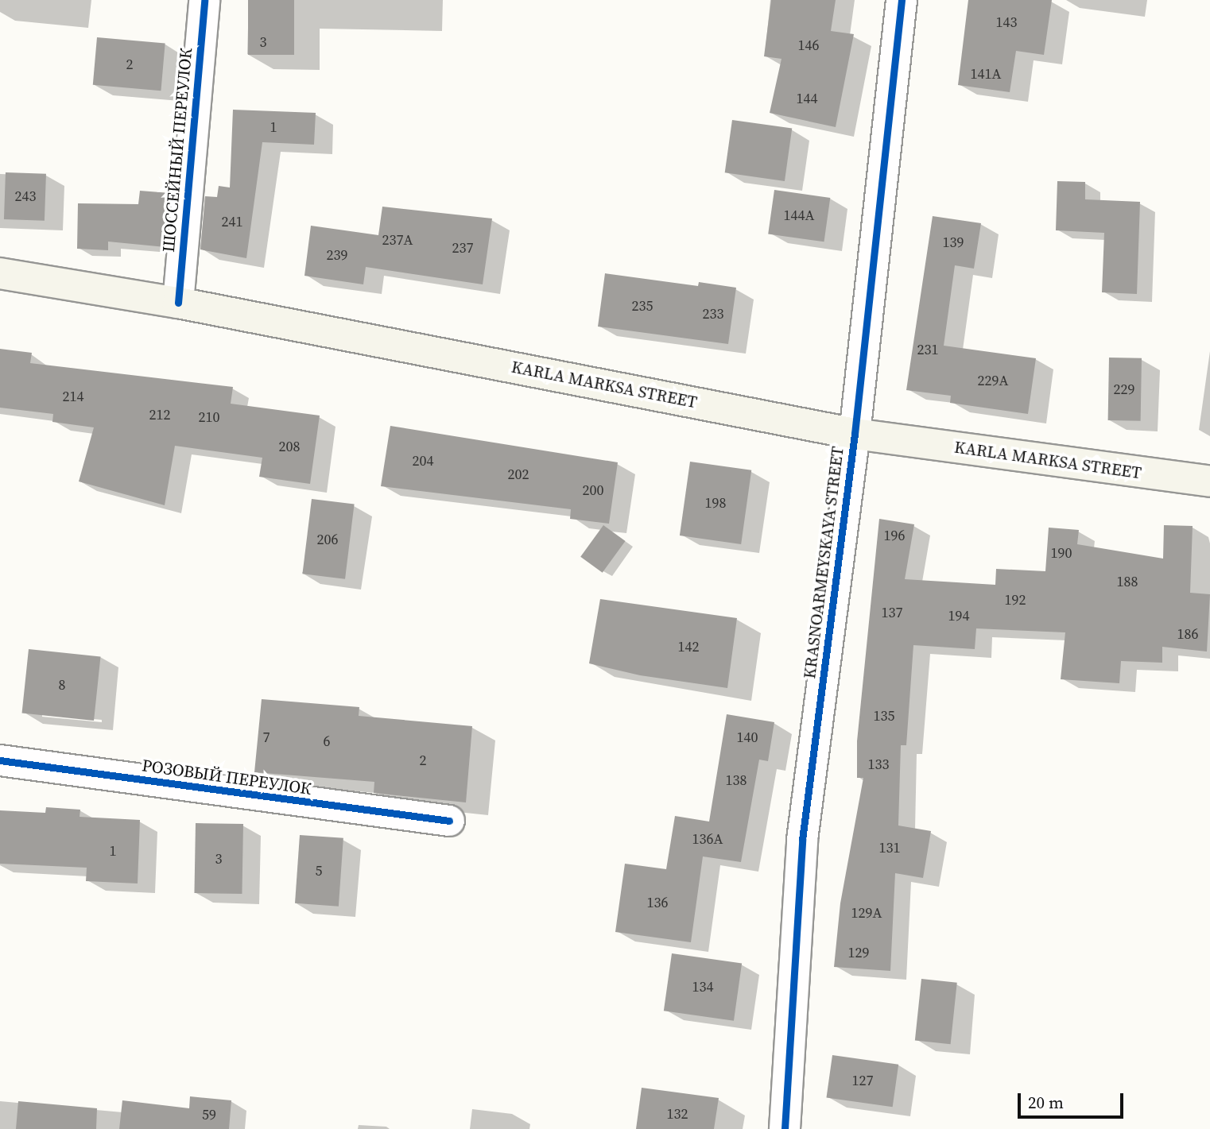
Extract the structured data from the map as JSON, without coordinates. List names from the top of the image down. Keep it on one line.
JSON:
{"streets":{"main road":["KARLA MARKSA STREET"],"street":["ШОССЕЙНЫЙ ПЕРЕУЛОК","KRASNOARMEYSKAYA STREET","РОЗОВЫЙ ПЕРЕУЛОК"]},"crossings":[["ШОССЕЙНЫЙ ПЕРЕУЛОК","KARLA MARKSA STREET"],["KARLA MARKSA STREET","KRASNOARMEYSKAYA STREET"]],"house_numbers":["143","3","146","2","141А","144","1","243","144А","241","237А","139","237","239","235","233","231","229А","229","214","212","210","208","204","202","200","198","196","206","190","188","192","137","194","186","142","8","135","7","140","6","2","133","138","136А","131","1","3","5","136","129А","129","134","127","132","59"],"scale_bar":"20 m"}
